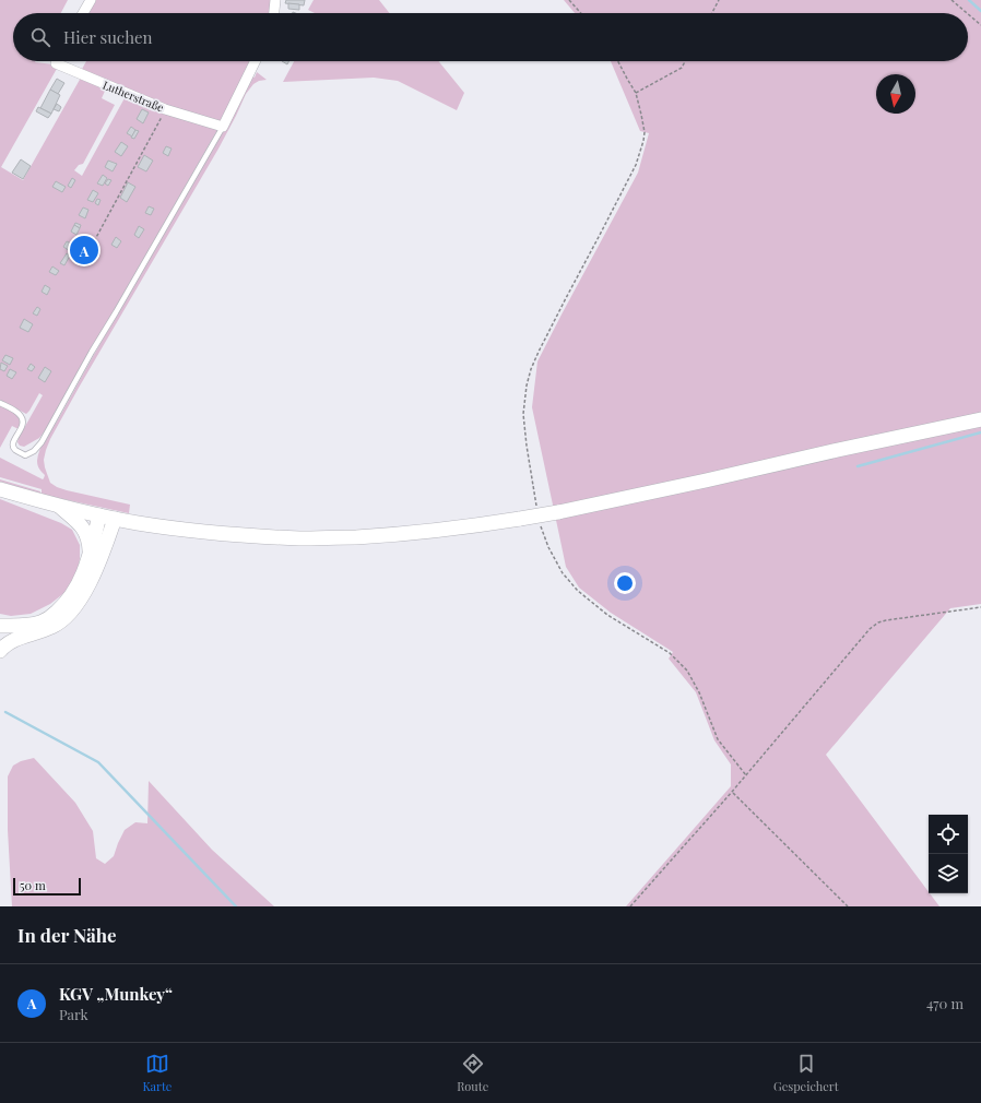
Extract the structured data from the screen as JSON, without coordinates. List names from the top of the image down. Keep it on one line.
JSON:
{"streets":{"street":["Lutherstraße"]},"scale_bar":"50 m","north":"bottom","page":{"search":"Hier suchen","pins":"A","scale":"50 m","heading":"In der Nähe","list":[{"mark":"A","name":"KGV „Munkey“","note":"Park","value":"470 m"}],"nav":["Karte","Route","Gespeichert"]}}
